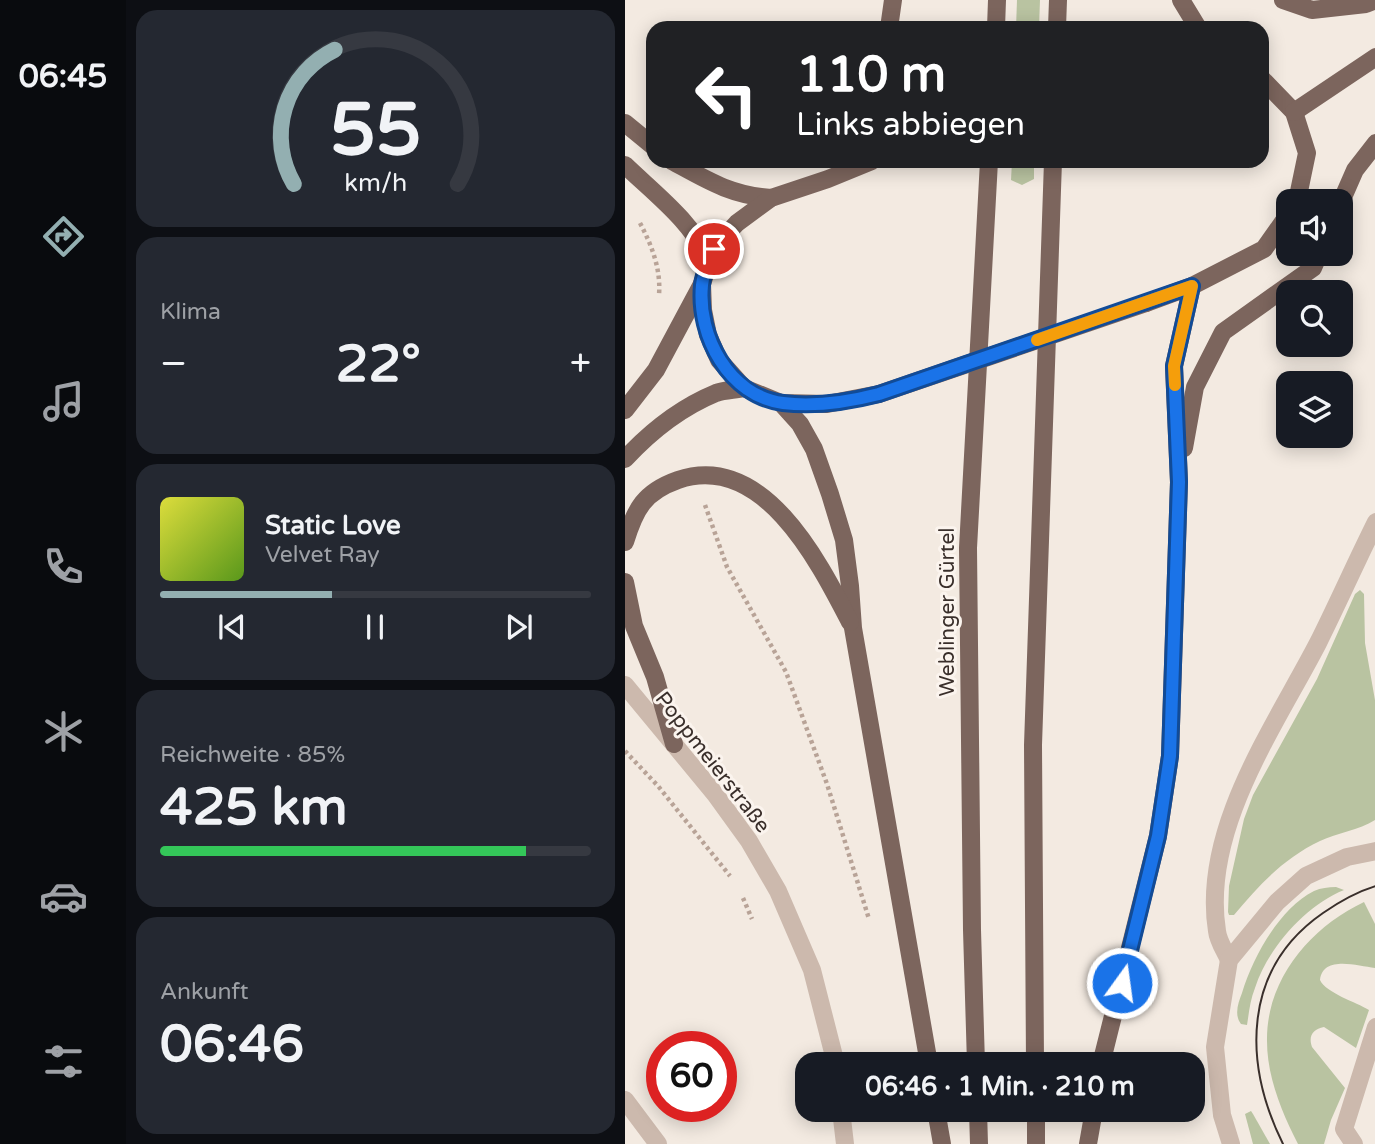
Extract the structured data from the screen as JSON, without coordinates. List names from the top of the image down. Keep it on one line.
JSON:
{"streets":{"main road":["Weblinger Gürtel"],"street":["Poppmeierstraße"]},"page":{"tabs":"06:45","turn":["110 m","Links abbiegen"],"tile":["Klima",["Reichweite · 85%","425 km"],["Ankunft","06:46"]],"heat":["−","22°","+"],"song":["Static Love","Velvet Ray"],"limit":"60","trip":"06:46 · 1 Min. · 210 m","gauge":["55","km/h"]}}
